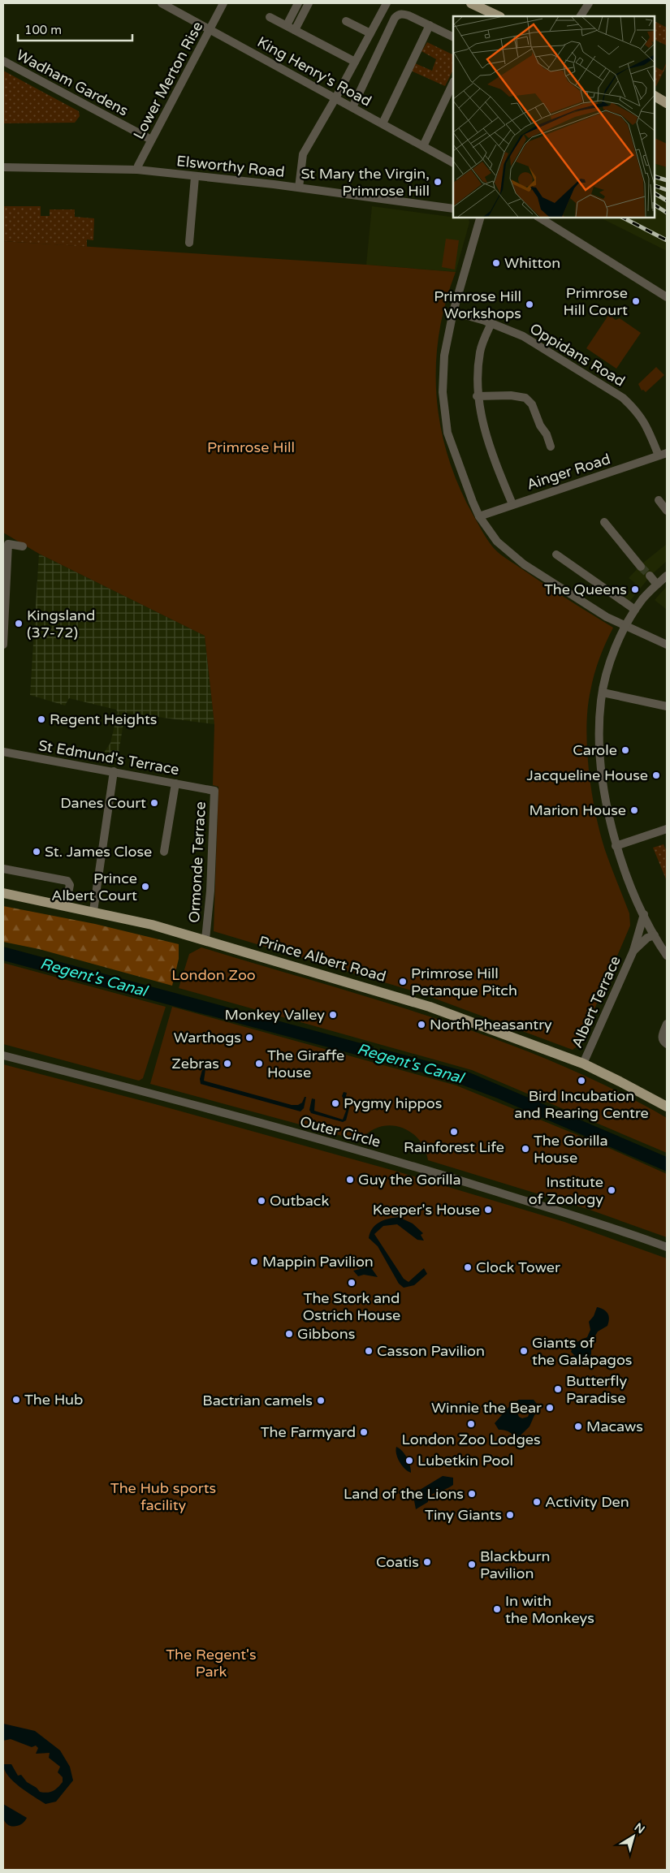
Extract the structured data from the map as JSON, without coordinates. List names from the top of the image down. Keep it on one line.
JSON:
{"streets":{"main road":["Prince Albert Road"],"street":["King Henry's Road","Lower Merton Rise","Wadham Gardens","Elsworthy Road","Oppidans Road","Ainger Road","St Edmund's Terrace","Ormonde Terrace","Albert Terrace","Outer Circle"]},"crossings":[["King Henry's Road","Lower Merton Rise"],["Lower Merton Rise","Wadham Gardens"],["Lower Merton Rise","Elsworthy Road"],["Oppidans Road","Ainger Road"],["St Edmund's Terrace","Ormonde Terrace"],["Ormonde Terrace","Prince Albert Road"],["Prince Albert Road","Albert Terrace"]],"water":["Regent's Canal"],"parks":["Primrose Hill","London Zoo","The Hub sports facility","The Regent's Park"],"places":["St Mary the Virgin, Primrose Hill","Whitton","Primrose Hill Court","Primrose Hill Workshops","The Queens","Kingsland (37-72)","Regent Heights","Carole","Jacqueline House","Danes Court","Marion House","St. James Close","Prince Albert Court","Primrose Hill Petanque Pitch","Monkey Valley","North Pheasantry","Warthogs","Zebras","The Giraffe House","Bird Incubation and Rearing Centre","Pygmy hippos","Rainforest Life","The Gorilla House","Guy the Gorilla","Institute of Zoology","Outback","Keeper's House","Mappin Pavilion","Clock Tower","The Stork and Ostrich House","Gibbons","Casson Pavilion","Giants of the Galápagos","Butterfly Paradise","The Hub","Bactrian camels","Winnie the Bear","London Zoo Lodges","Macaws","The Farmyard","Lubetkin Pool","Land of the Lions","Activity Den","Tiny Giants","Coatis","Blackburn Pavilion","In with the Monkeys"],"scale_bar":"100 m","north":"top right"}
